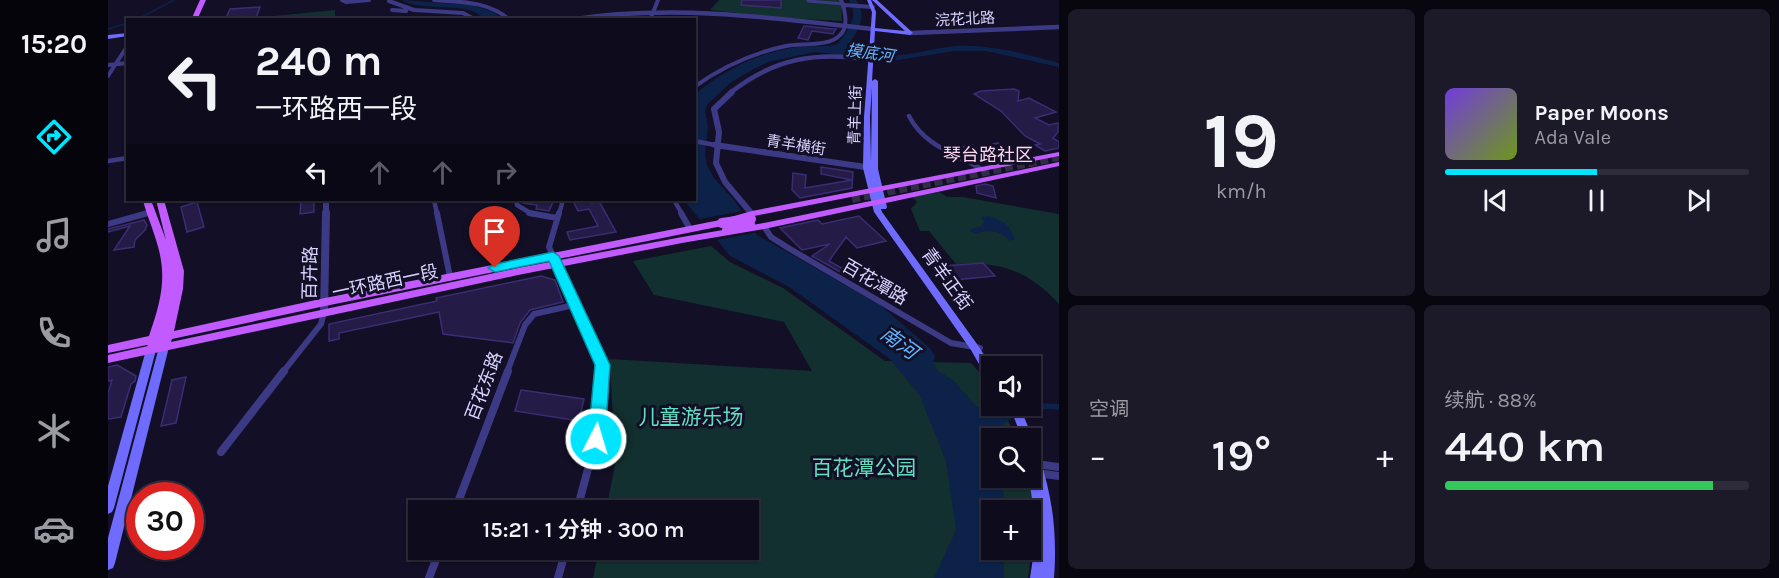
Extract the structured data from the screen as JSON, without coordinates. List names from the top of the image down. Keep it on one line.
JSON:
{"streets":{"main road":["浣花北路","青羊上街","青羊正街","一环路西一段"],"street":["青羊横街","百卉路","百花潭路","百花东路"]},"crossings":[["浣花北路","青羊上街"],["青羊上街","青羊横街"],["青羊上街","青羊正街"],["青羊上街","一环路西一段"],["百卉路","一环路西一段"],["青羊正街","一环路西一段"],["青羊正街","百花潭路"],["一环路西一段","百花潭路"]],"districts":["琴台路社区"],"water":["摸底河","南河"],"parks":["儿童游乐场","百花潭公园"],"page":{"tabs":"15:20","tile":[["19","km/h"],"空调",["续航 · 88%","440 km"]],"turn":["240 m","一环路西一段"],"song":["Paper Moons","Ada Vale"],"map_buttons":"+","heat":["−","19°","+"],"limit":"30","trip":"15:21 · 1 分钟 · 300 m"}}
